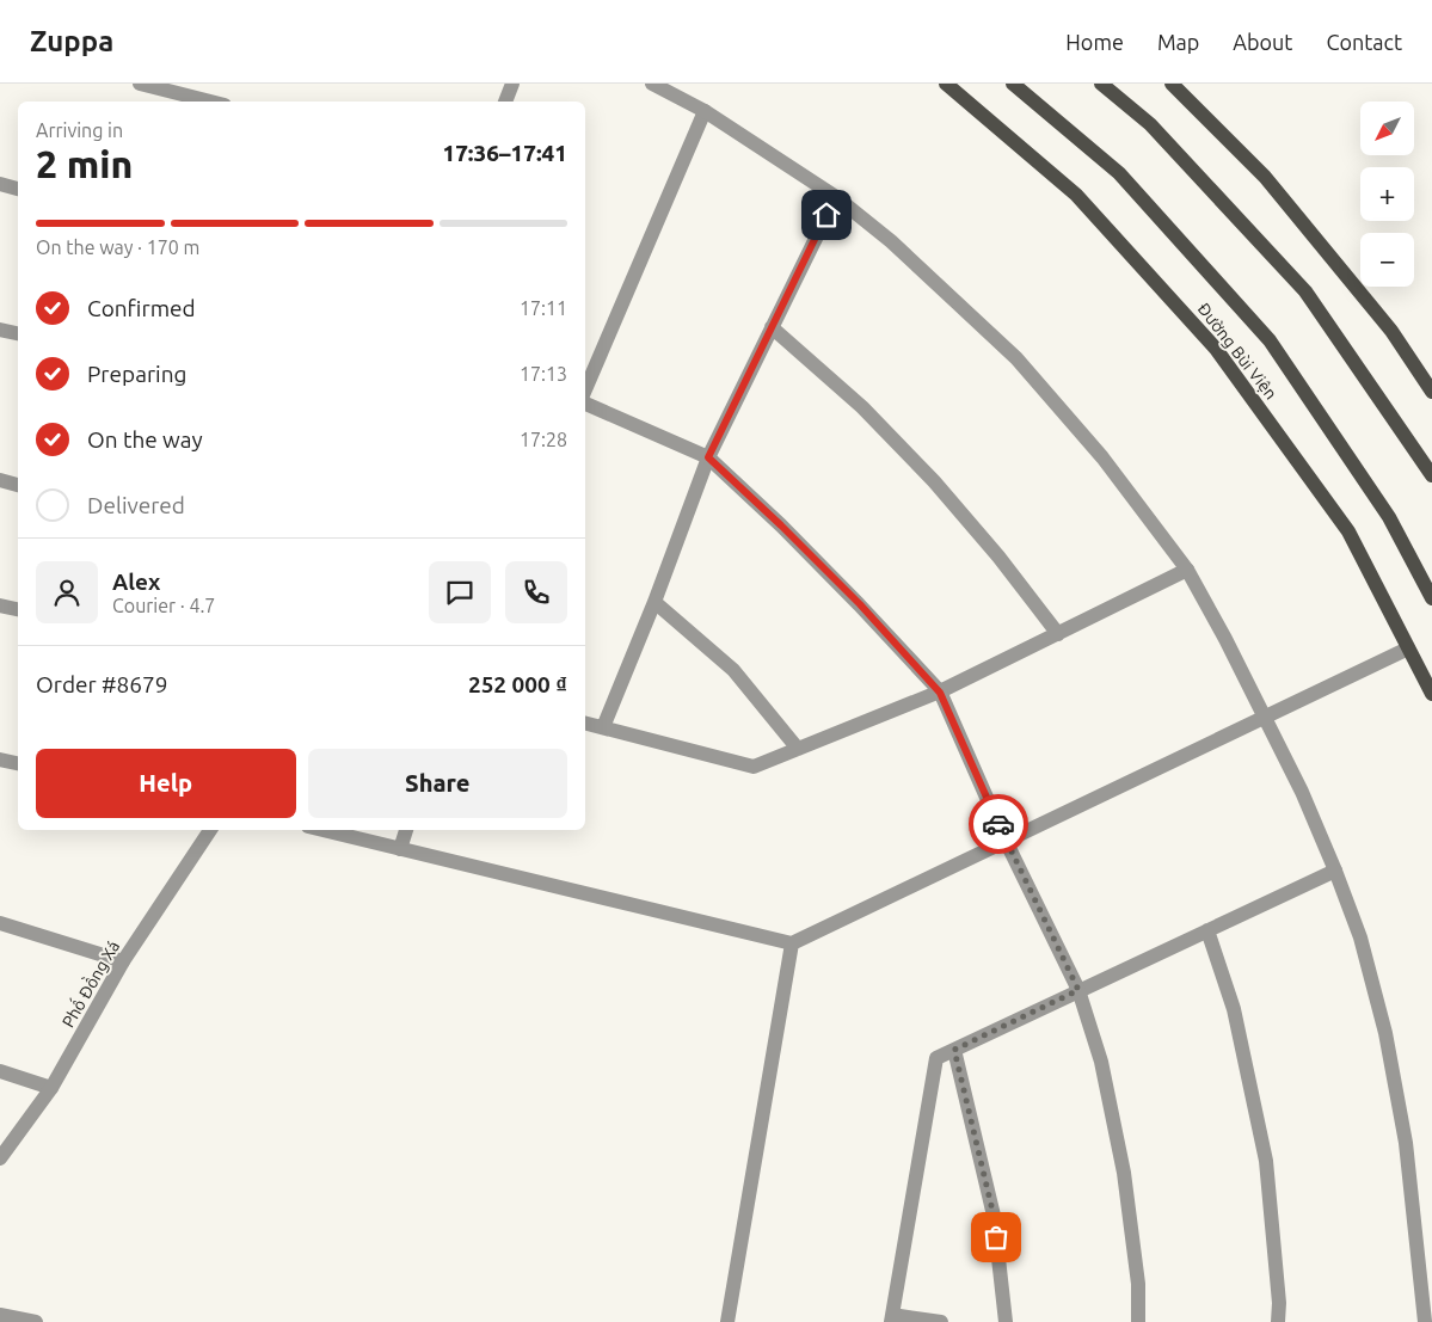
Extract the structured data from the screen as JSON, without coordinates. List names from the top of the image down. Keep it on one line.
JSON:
{"streets":{"main road":["Đường Bùi Viện"],"street":["Phố Đồng Xá"]},"north":"bottom left","page":{"header":"Zuppa","nav":["Home","Map","About","Contact"],"map_buttons":["+","−"],"heading":["2 min","Arriving in","17:36–17:41"],"panel":["Alex","Courier · 4.7","Order #8679","252 000 ₫"],"bar":"On the way · 170 m","list":[["Confirmed","17:11"],["Preparing","17:13"],["On the way","17:28"],"Delivered"],"buttons":["Help","Share"]}}
